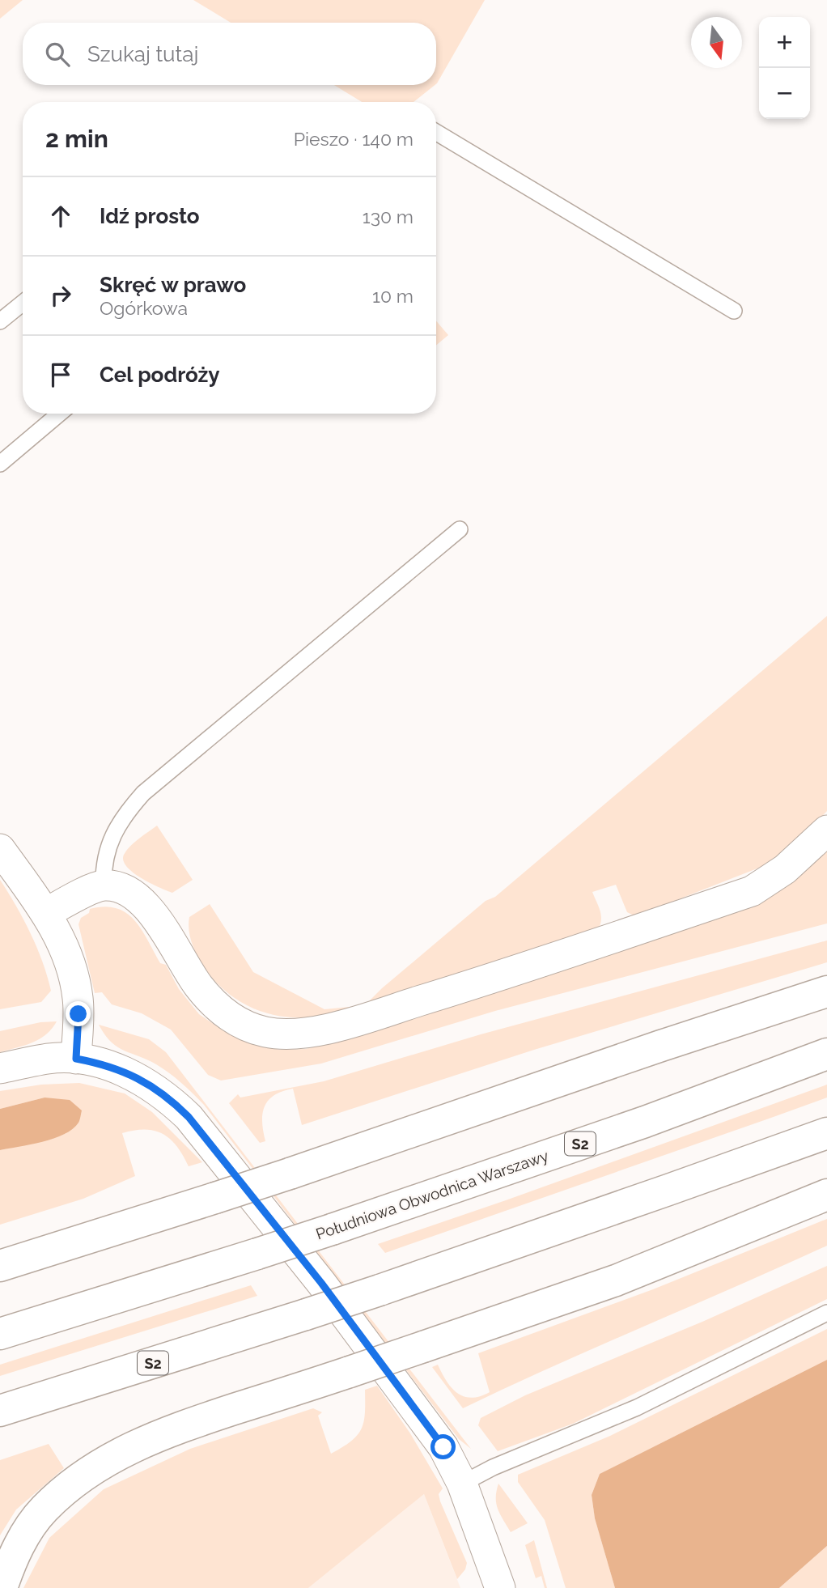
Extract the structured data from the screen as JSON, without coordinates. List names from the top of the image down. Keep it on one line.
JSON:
{"streets":{"highway":["S2","Południowa Obwodnica Warszawy"]},"north":"bottom","page":{"map_buttons":["+","−"],"search":"Szukaj tutaj","heading":["2 min","Pieszo · 140 m"],"list":[["Idź prosto","130 m"],["Skręć w prawo","Ogórkowa","10 m"],"Cel podróży"]}}
